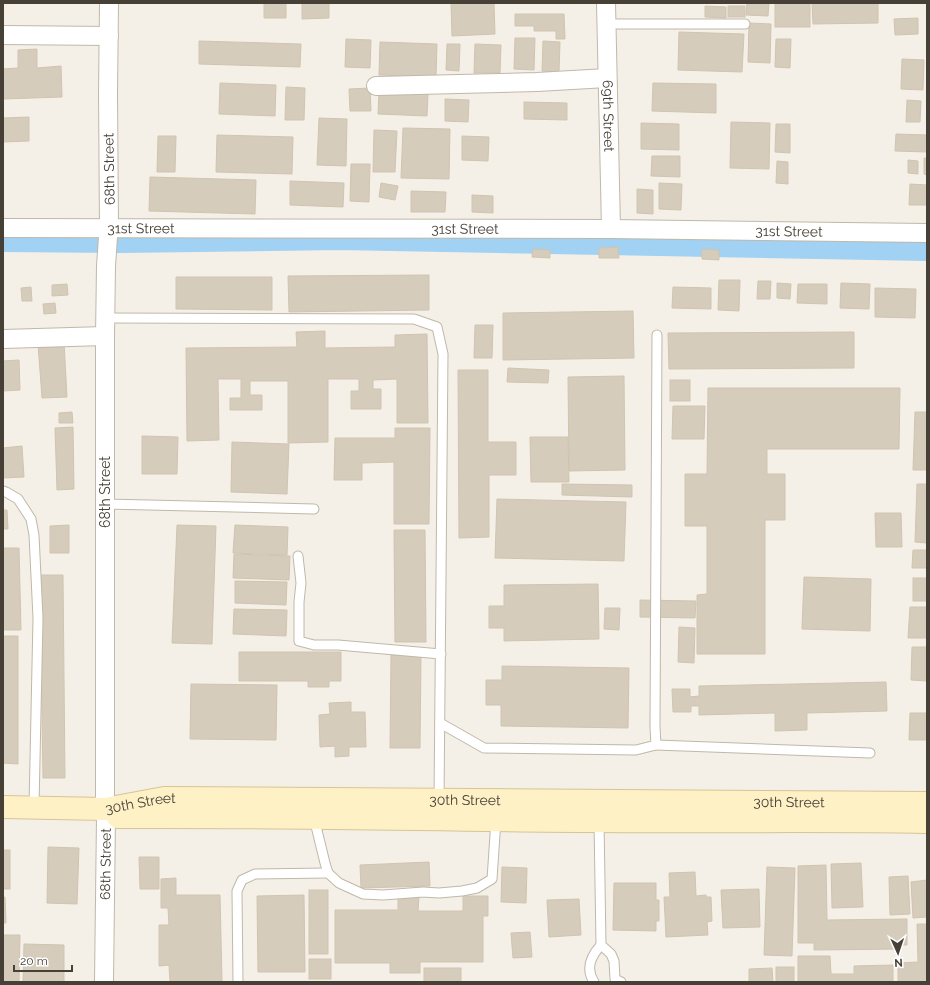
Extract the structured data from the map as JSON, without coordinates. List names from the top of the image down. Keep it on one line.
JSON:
{"streets":{"main road":["30th Street"],"street":["69th Street","68th Street","31st Street"]},"crossings":[["69th Street","31st Street"],["68th Street","31st Street"],["68th Street","30th Street"]],"scale_bar":"20 m","north":"bottom"}
